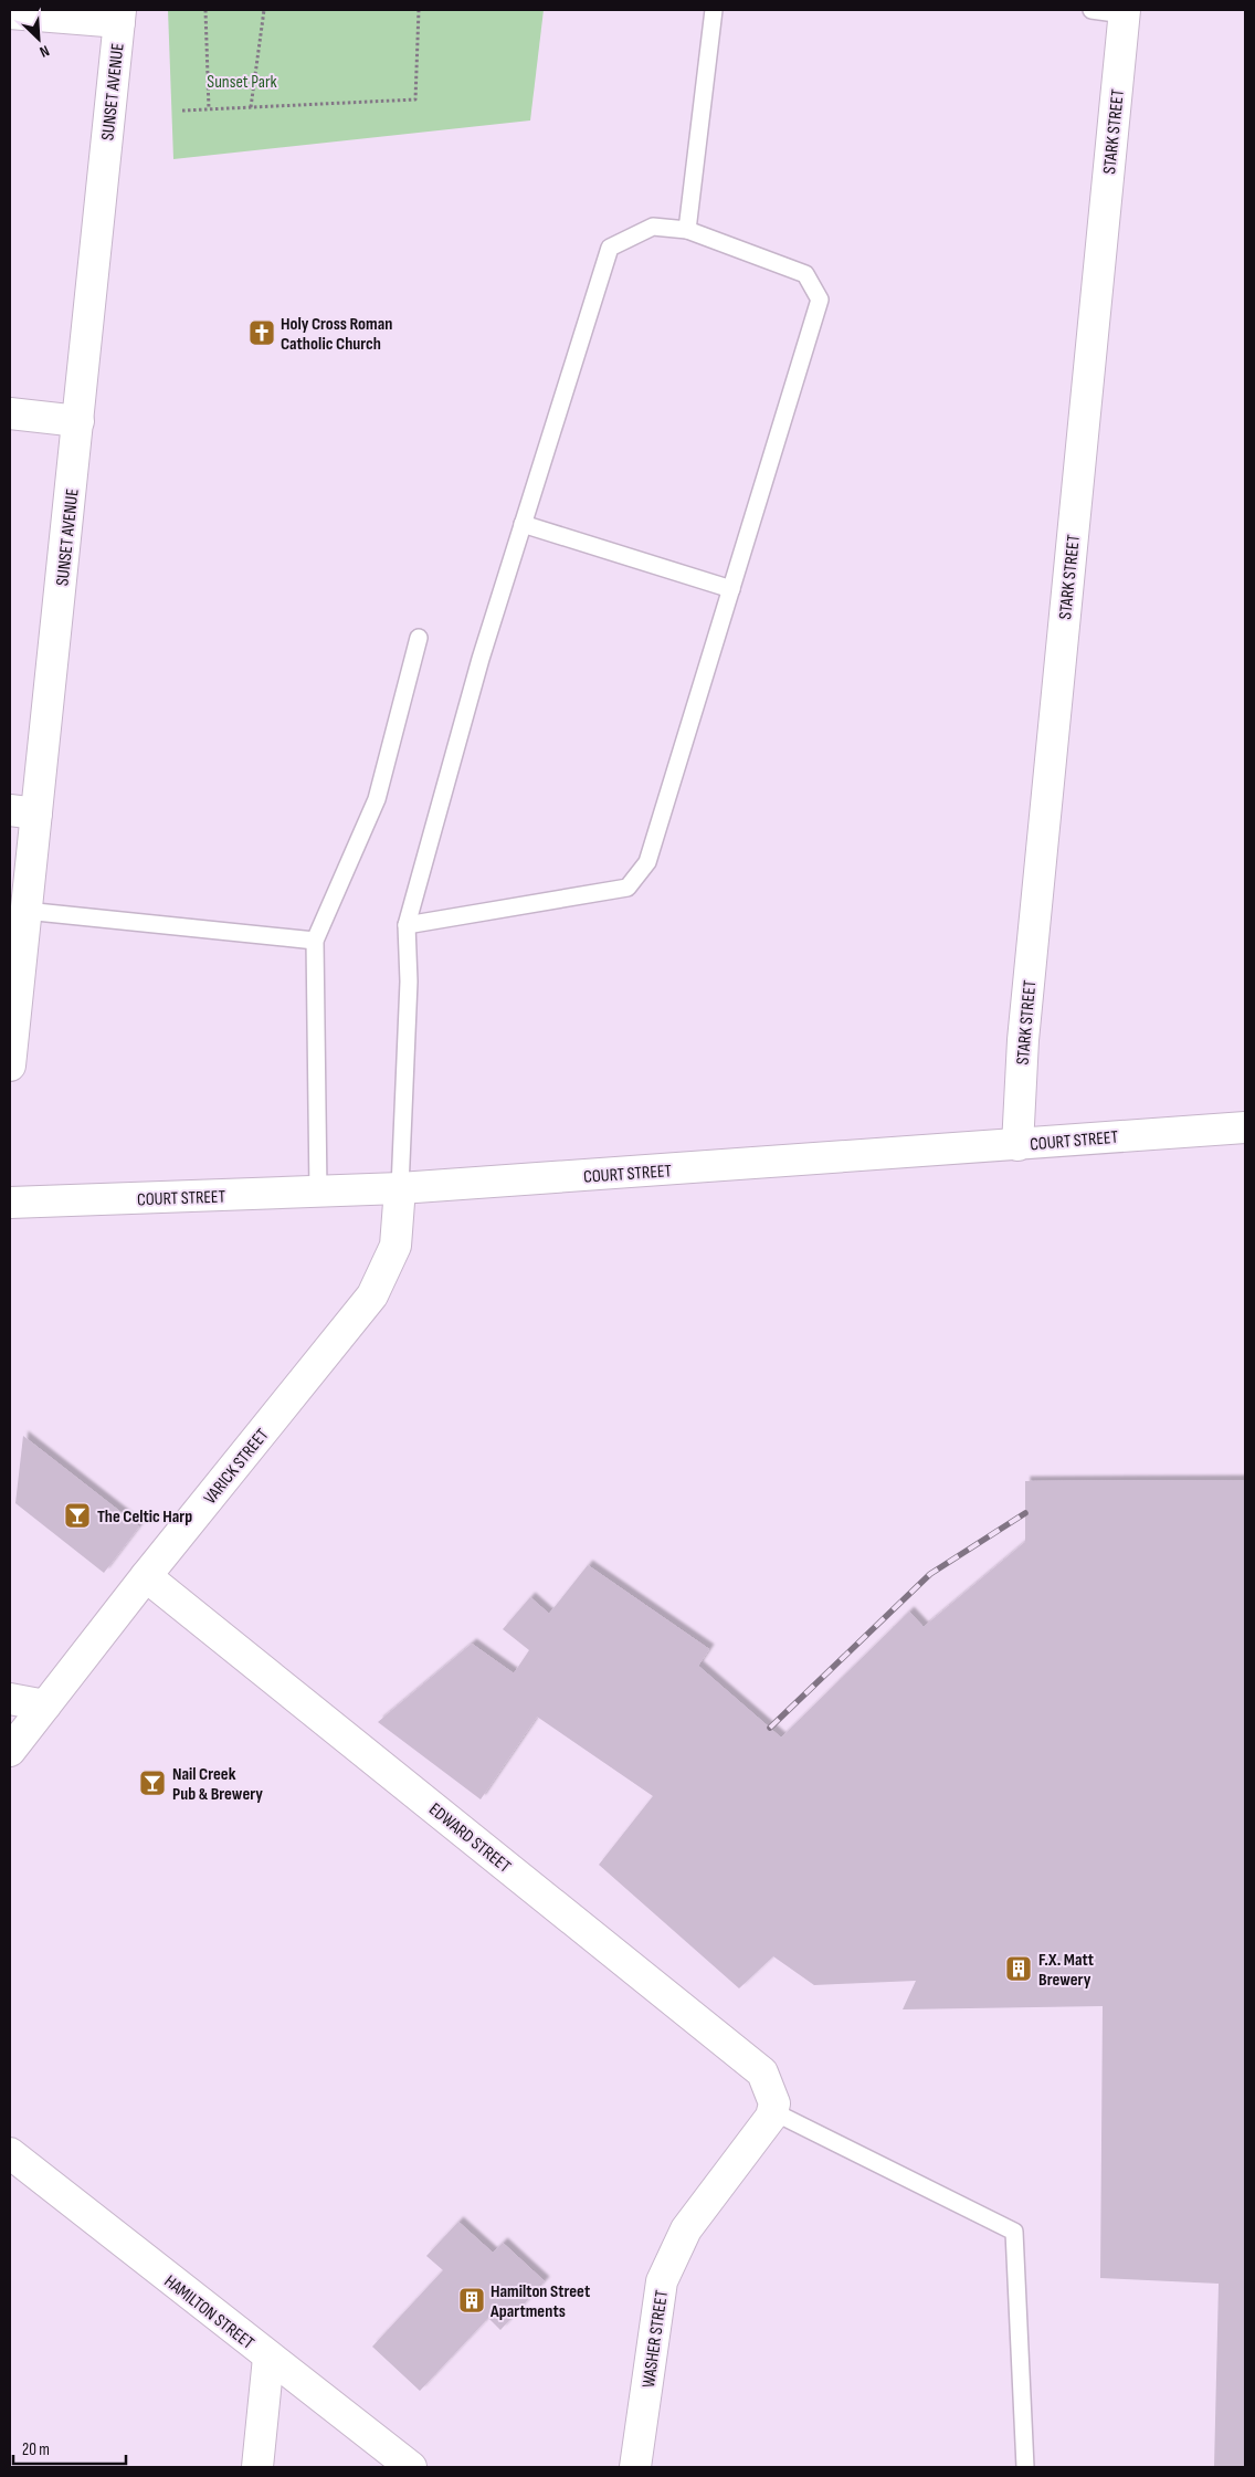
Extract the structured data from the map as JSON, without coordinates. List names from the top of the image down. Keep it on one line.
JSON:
{"streets":{"street":["SUNSET AVENUE","STARK STREET","COURT STREET","VARICK STREET","EDWARD STREET","HAMILTON STREET","WASHER STREET"]},"crossings":[["STARK STREET","COURT STREET"],["COURT STREET","VARICK STREET"],["VARICK STREET","EDWARD STREET"],["EDWARD STREET","WASHER STREET"]],"parks":["Sunset Park"],"places":{"church":["Holy Cross Roman Catholic Church"],"bar":["The Celtic Harp","Nail Creek Pub & Brewery"],"building":["F.X. Matt Brewery","Hamilton Street Apartments"]},"scale_bar":"20 m","north":"bottom right"}
